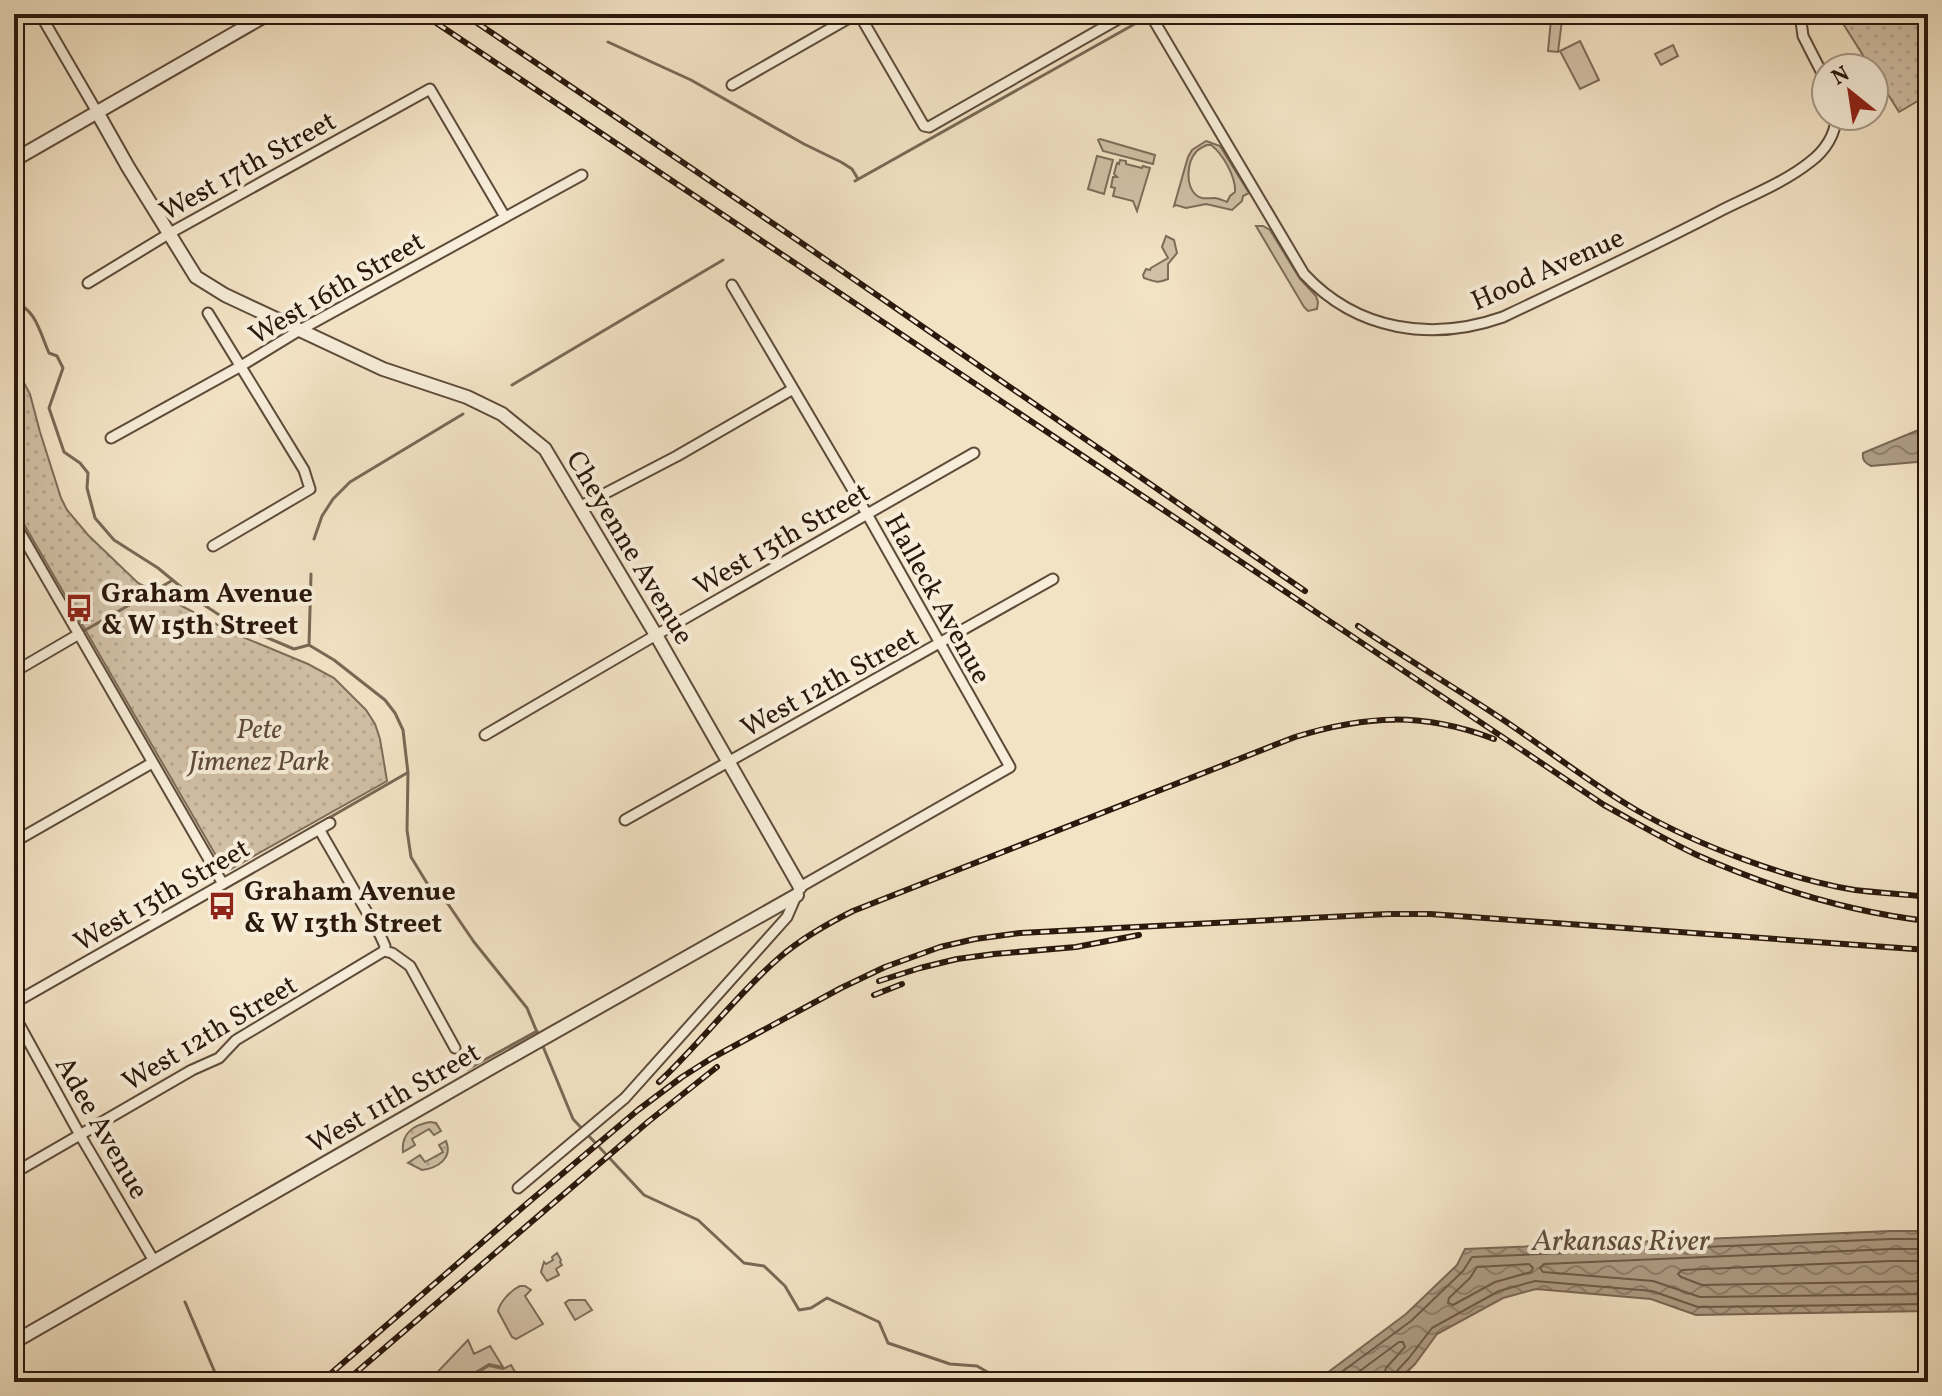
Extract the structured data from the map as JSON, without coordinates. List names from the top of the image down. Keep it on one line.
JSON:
{"streets":{"street":["West 17th Street","Hood Avenue","West 16th Street","West 13th Street","Cheyenne Avenue","Halleck Avenue","West 12th Street","West 11th Street","Adee Avenue"]},"crossings":[["West 17th Street","West 16th Street"],["West 17th Street","Cheyenne Avenue"],["West 16th Street","Cheyenne Avenue"],["West 13th Street","Cheyenne Avenue"],["West 13th Street","Halleck Avenue"],["Cheyenne Avenue","West 12th Street"],["Cheyenne Avenue","West 11th Street"],["Halleck Avenue","West 12th Street"],["Halleck Avenue","West 11th Street"],["West 12th Street","Adee Avenue"],["West 11th Street","Adee Avenue"]],"water":["Arkansas River"],"parks":["Pete Jimenez Park"],"places":{"bus stop":["Graham Avenue & W 15th Street","Graham Avenue & W 13th Street"]},"north":"top left"}
